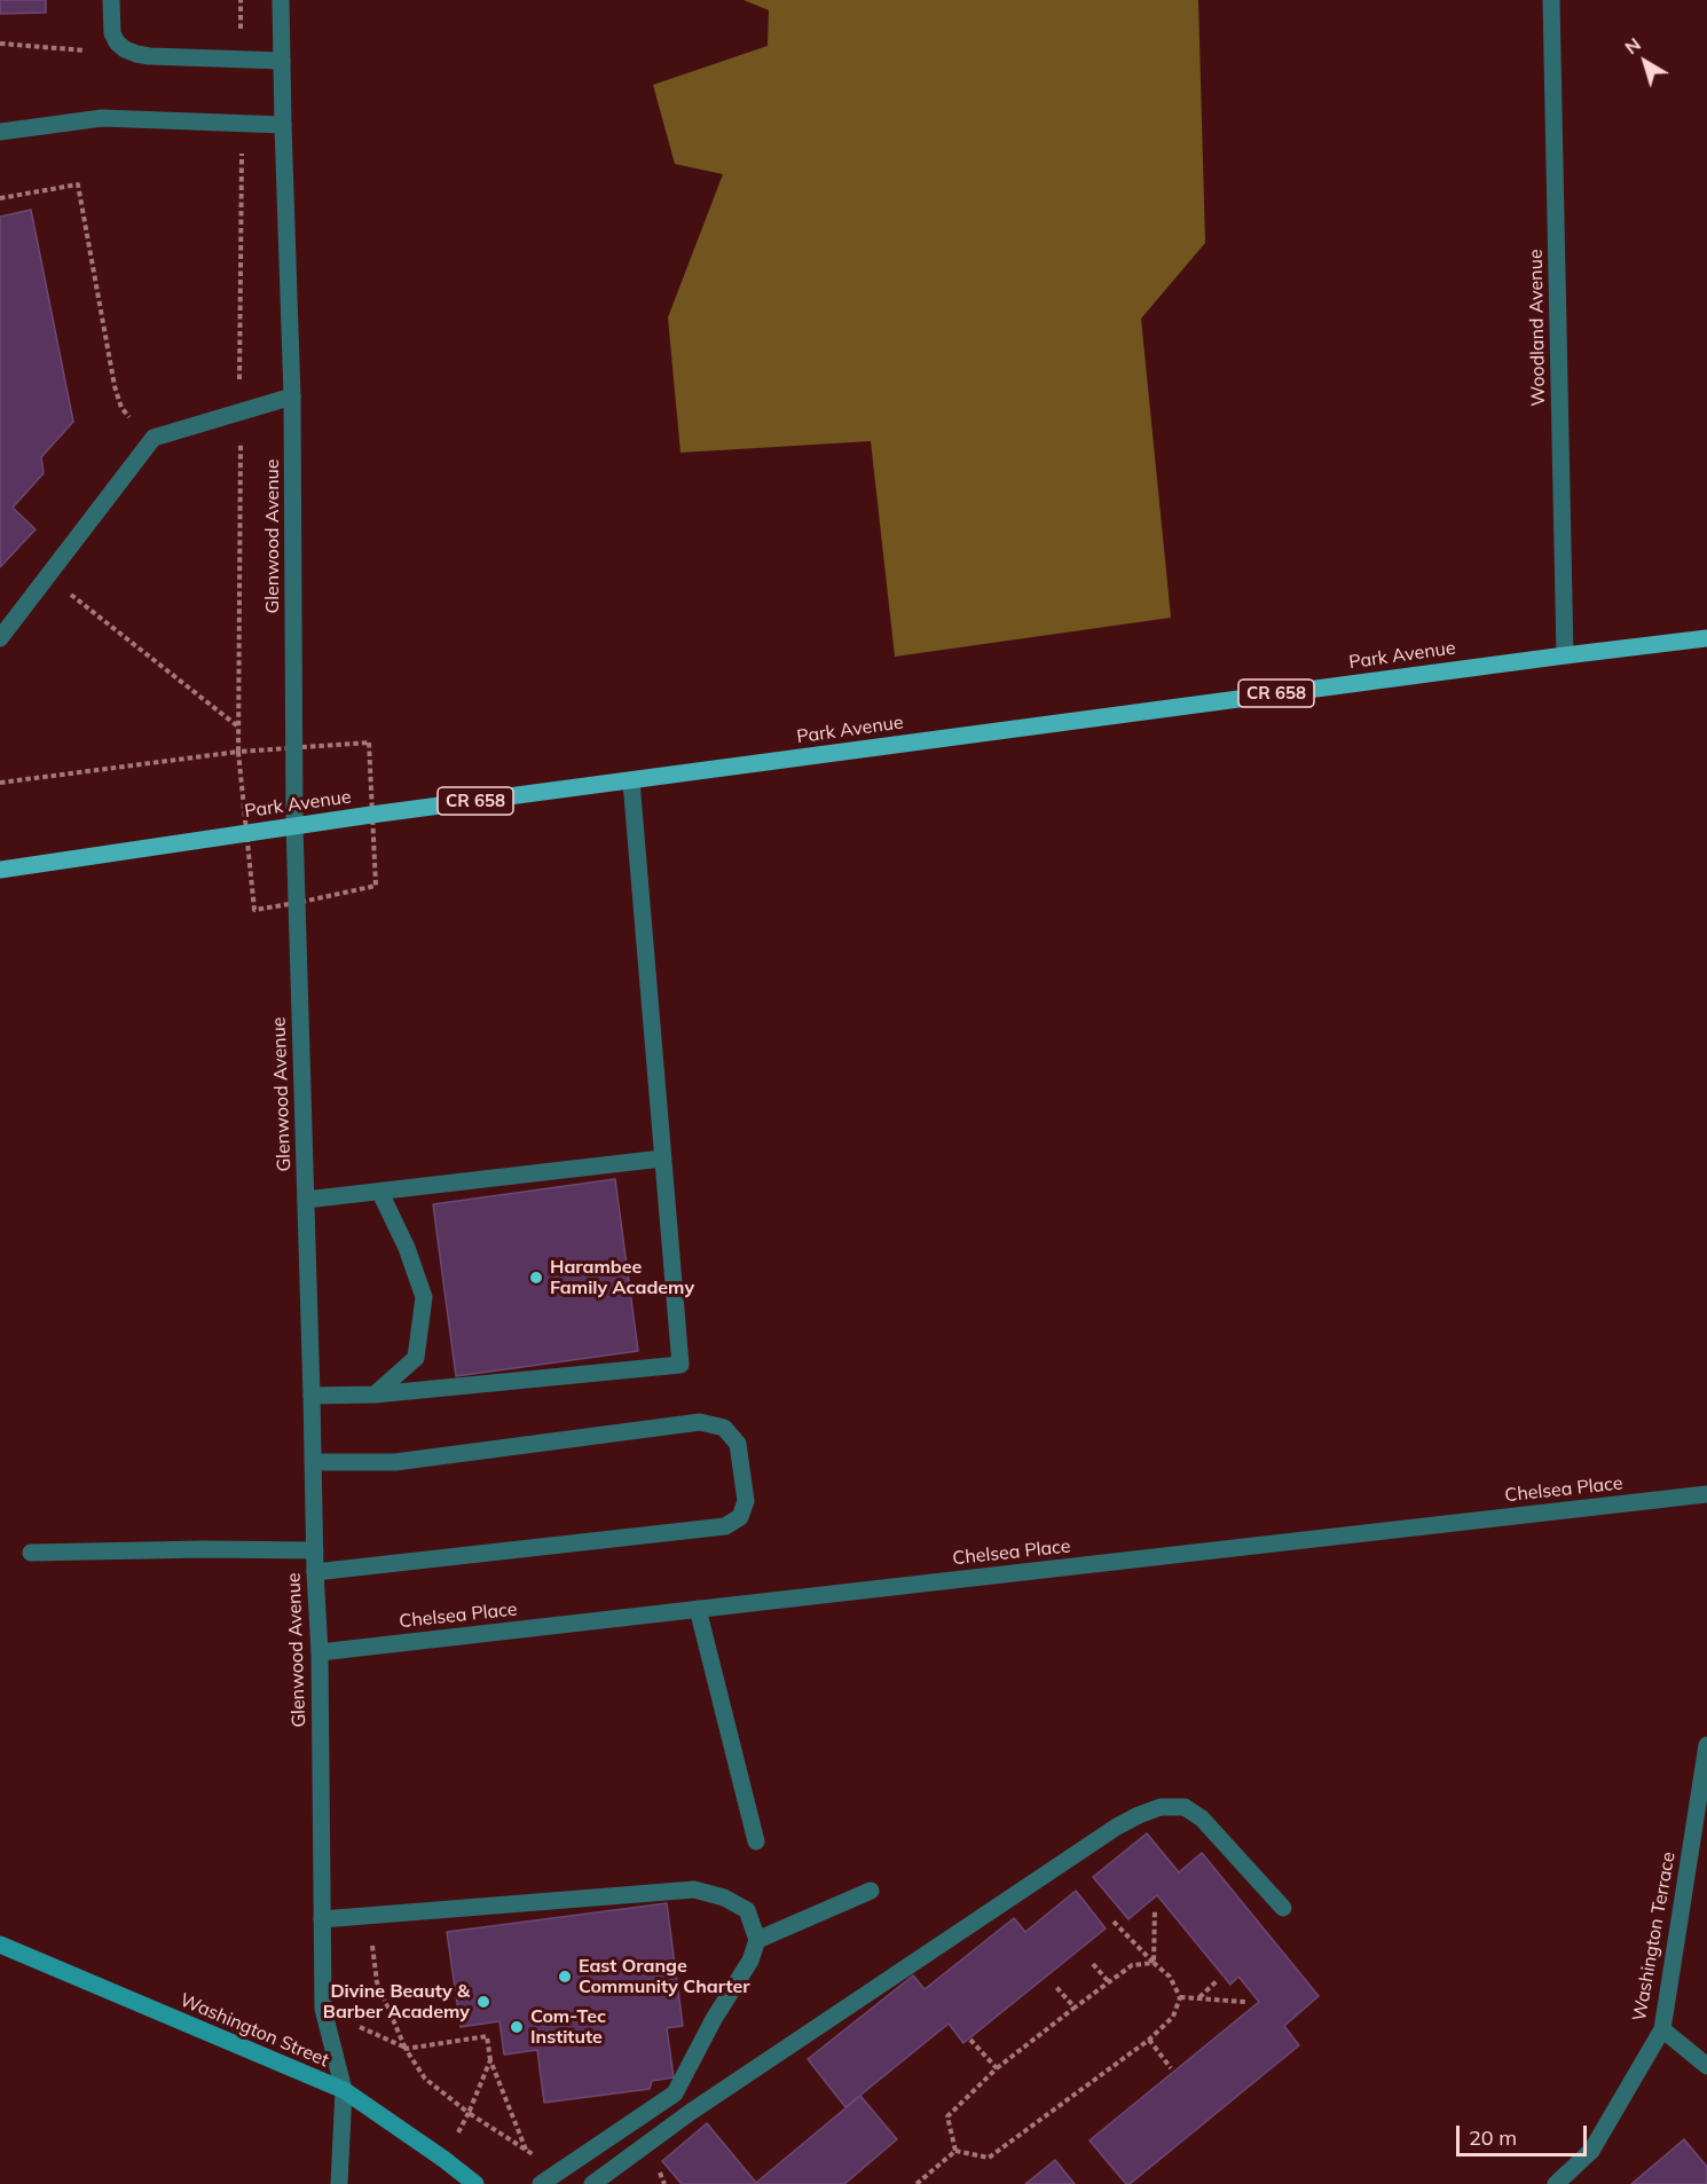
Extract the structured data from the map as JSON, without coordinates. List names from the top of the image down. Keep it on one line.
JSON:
{"streets":{"main road":["Park Avenue","CR 658","Washington Street"],"street":["Woodland Avenue","Glenwood Avenue","Chelsea Place","Washington Terrace"]},"crossings":[["Woodland Avenue","Park Avenue"],["Glenwood Avenue","Park Avenue"],["Glenwood Avenue","Chelsea Place"],["Glenwood Avenue","Washington Street"]],"places":["Harambee Family Academy","East Orange Community Charter","Divine Beauty & Barber Academy","Com-Tec Institute"],"scale_bar":"20 m","north":"top left"}
